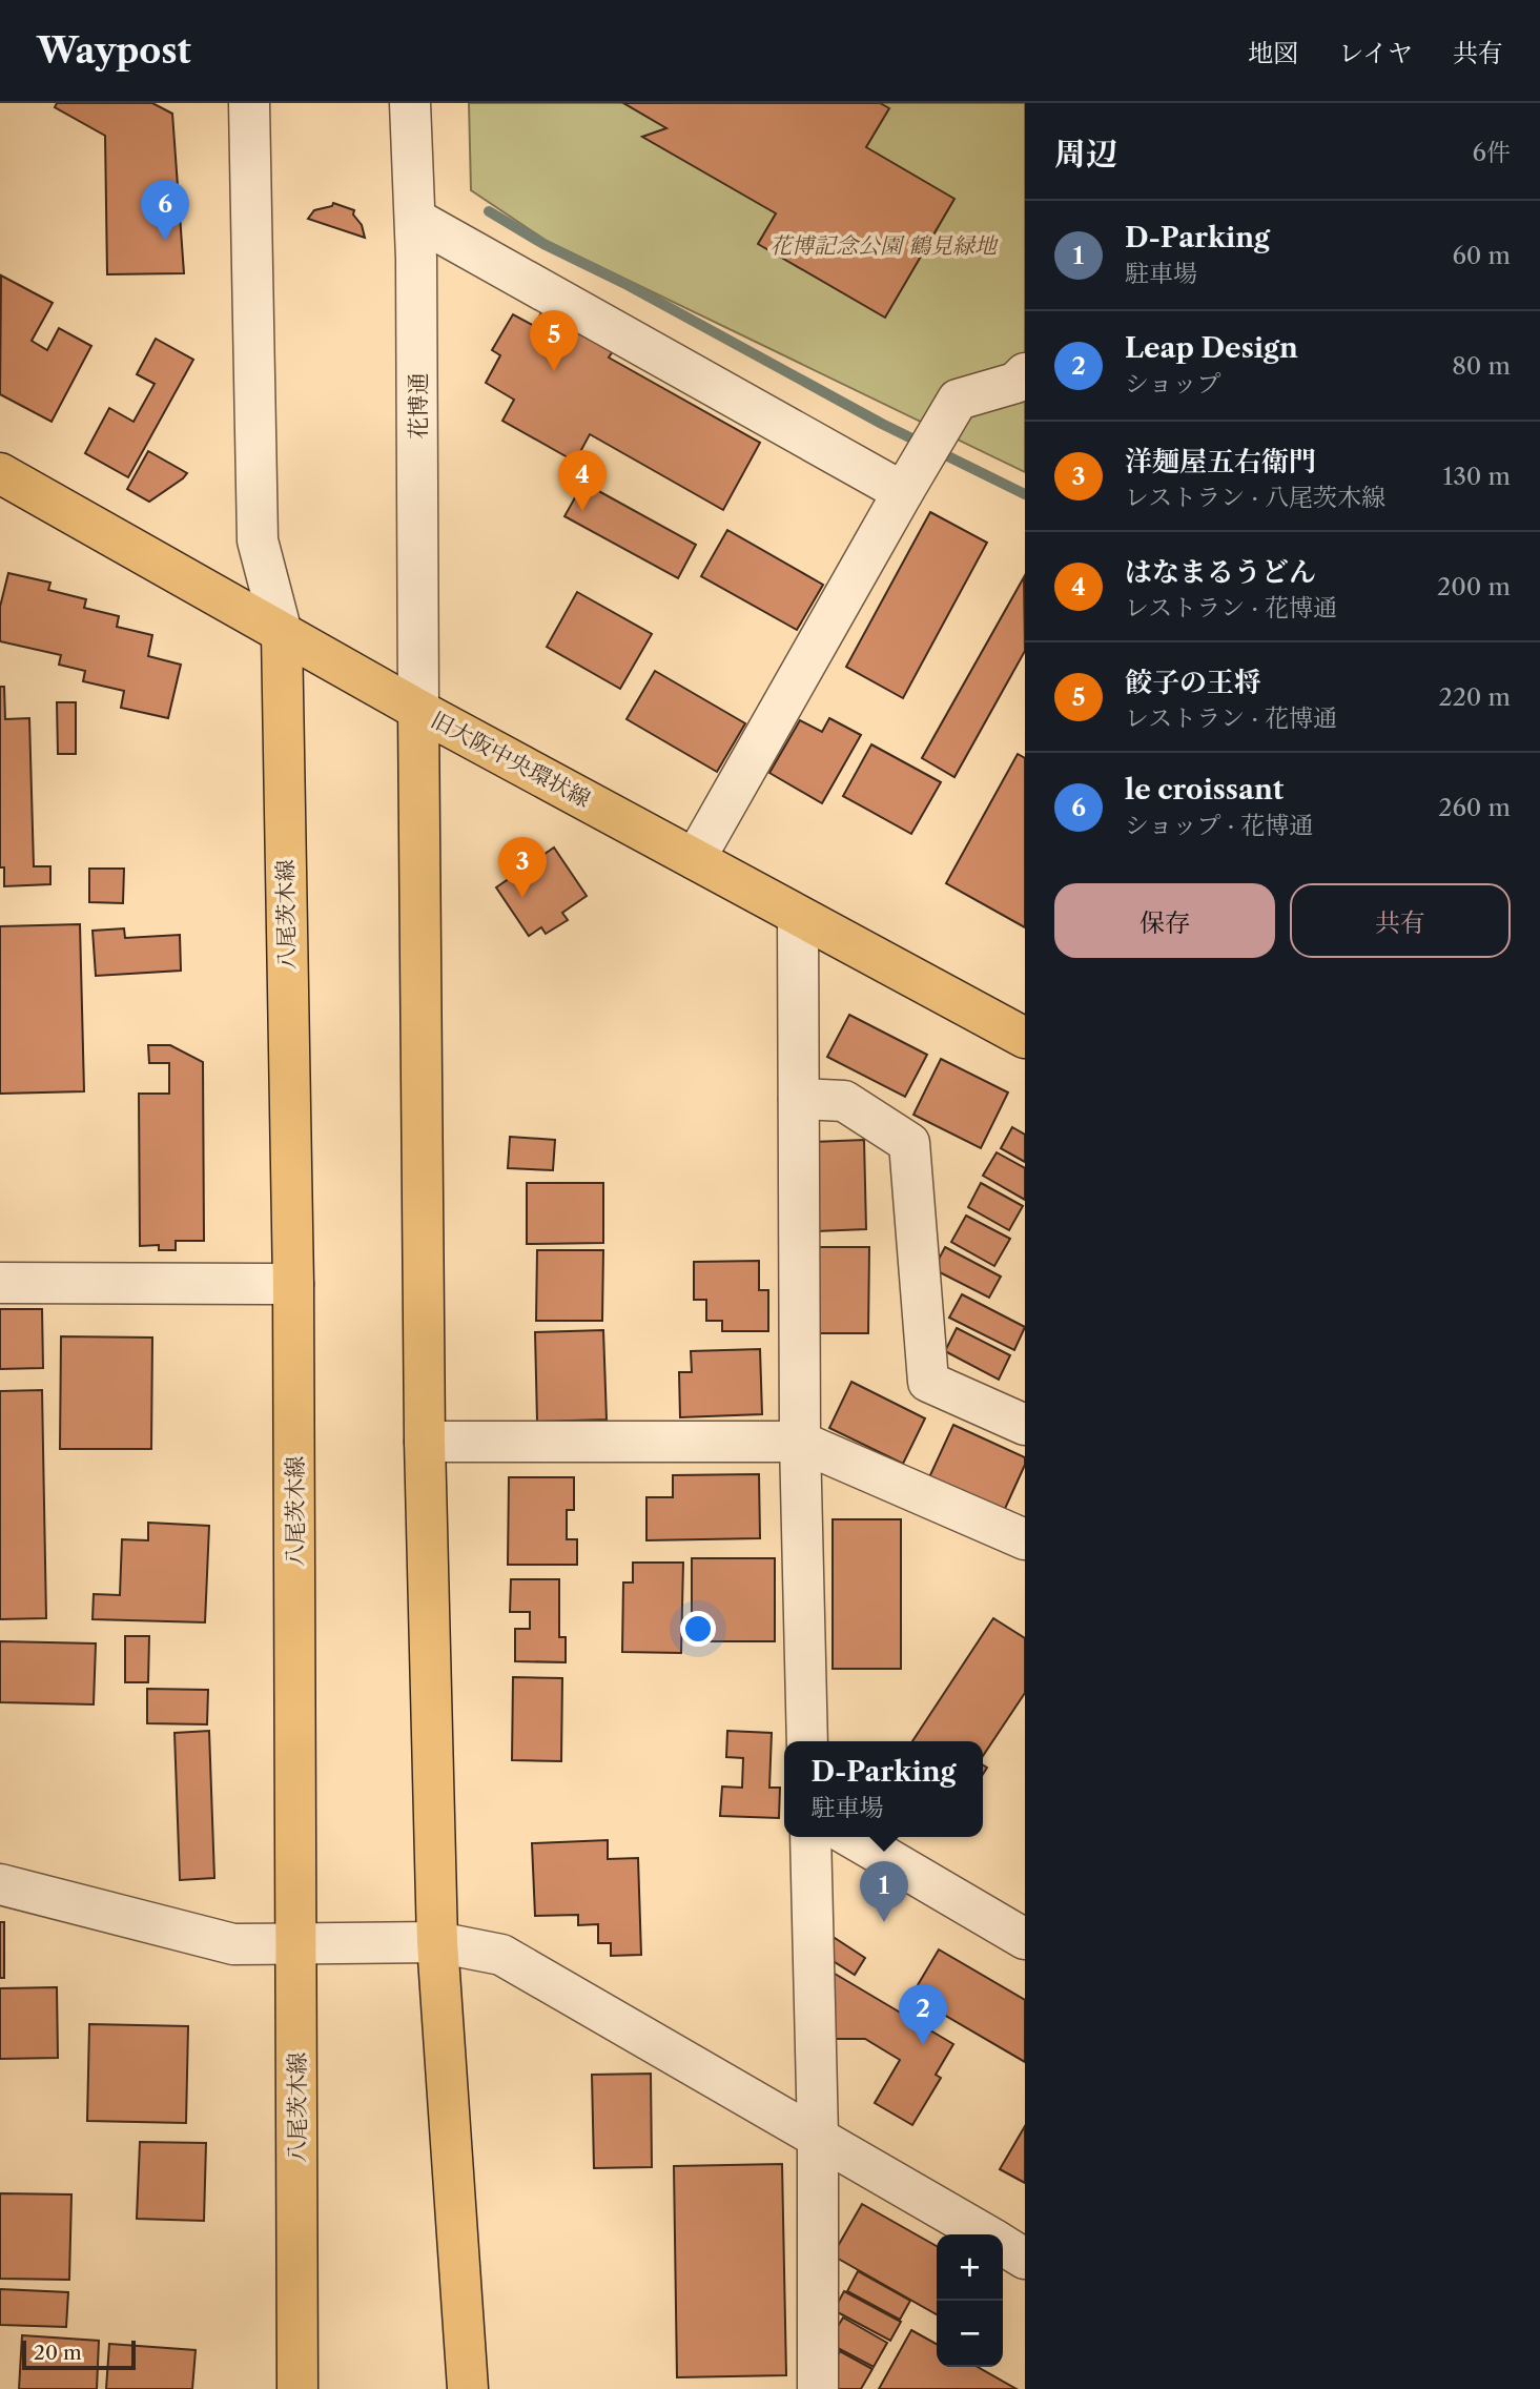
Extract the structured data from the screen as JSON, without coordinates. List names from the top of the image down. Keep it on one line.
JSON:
{"streets":{"main road":["旧大阪中央環状線","八尾茨木線"],"street":["花博通"]},"crossings":[["花博通","旧大阪中央環状線"],["旧大阪中央環状線","八尾茨木線"]],"parks":["花博記念公園 鶴見緑地"],"scale_bar":"20 m","page":{"header":"Waypost","nav":["地図","レイヤ","共有"],"heading":["周辺","6件"],"pins":["6","5","4","3","1","2"],"list":[{"mark":"1","name":"D-Parking","note":"駐車場","value":"60 m"},{"mark":"2","name":"Leap Design","note":"ショップ","value":"80 m"},{"mark":"3","name":"洋麺屋五右衛門","note":"レストラン · 八尾茨木線","value":"130 m"},{"mark":"4","name":"はなまるうどん","note":"レストラン · 花博通","value":"200 m"},{"mark":"5","name":"餃子の王将","note":"レストラン · 花博通","value":"220 m"},{"mark":"6","name":"le croissant","note":"ショップ · 花博通","value":"260 m"}],"buttons":["保存","共有"],"popup":["D-Parking","駐車場"],"map_buttons":["+","−"],"scale":"20 m"}}
